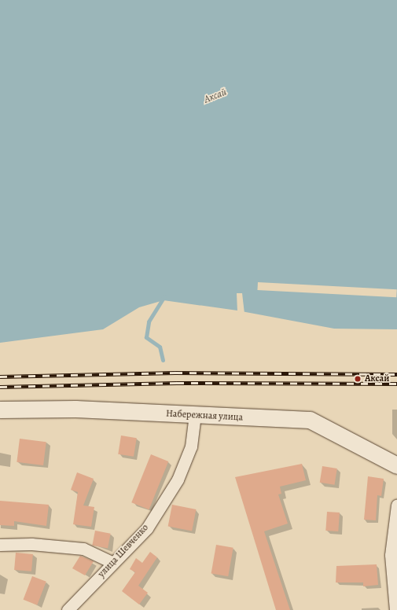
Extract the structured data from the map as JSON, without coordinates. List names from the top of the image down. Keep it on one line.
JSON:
{"streets":{"street":["Набережная улица","улица Шевченко"]},"crossings":[["Набережная улица","улица Шевченко"]],"water":["Аксай"],"places":["Аксай"]}
